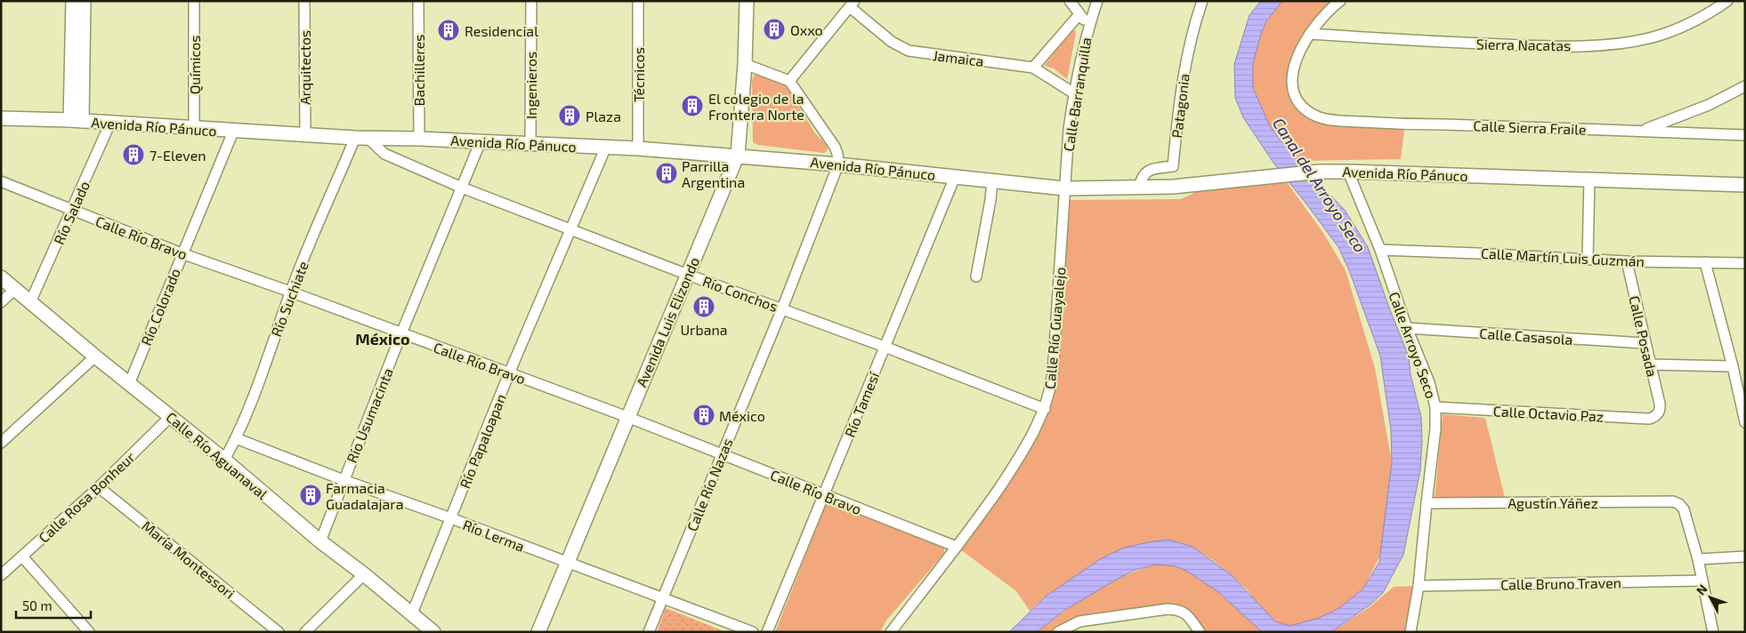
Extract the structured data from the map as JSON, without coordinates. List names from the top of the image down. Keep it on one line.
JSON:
{"streets":{"street":["Sierra Nacatas","Jamaica","Químicos","Arquitectos","Bachilleres","Técnicos","Ingenieros","Calle Barranquilla","Patagonia","Avenida Río Pánuco","Calle Sierra Fraile","Río Salado","Calle Río Bravo","Calle Martín Luis Guzmán","Río Conchos","Río Suchiate","Río Colorado","Avenida Luis Elizondo","Calle Río Guayalejo","Calle Casasola","Calle Posada","Calle Arroyo Seco","Río Tamesí","Calle Octavio Paz","Río Usumacinta","Río Papaloapan","Calle Río Aguanaval","Calle Río Nazas","Calle Rosa Bonheur","Agustín Yáñez","Río Lerma","María Montessori","Calle Bruno Traven"]},"crossings":[["Sierra Nacatas","Calle Sierra Fraile"],["Jamaica","Calle Barranquilla"],["Químicos","Avenida Río Pánuco"],["Arquitectos","Avenida Río Pánuco"],["Bachilleres","Avenida Río Pánuco"],["Técnicos","Avenida Río Pánuco"],["Ingenieros","Avenida Río Pánuco"],["Calle Barranquilla","Avenida Río Pánuco"],["Calle Barranquilla","Calle Río Guayalejo"],["Patagonia","Avenida Río Pánuco"],["Avenida Río Pánuco","Río Salado"],["Avenida Río Pánuco","Río Conchos"],["Avenida Río Pánuco","Río Suchiate"],["Avenida Río Pánuco","Río Colorado"],["Avenida Río Pánuco","Avenida Luis Elizondo"],["Avenida Río Pánuco","Calle Río Guayalejo"],["Avenida Río Pánuco","Calle Arroyo Seco"],["Avenida Río Pánuco","Río Tamesí"],["Avenida Río Pánuco","Río Usumacinta"],["Avenida Río Pánuco","Río Papaloapan"],["Avenida Río Pánuco","Calle Río Nazas"],["Río Salado","Calle Río Bravo"],["Río Salado","Calle Río Aguanaval"],["Calle Río Bravo","Río Suchiate"],["Calle Río Bravo","Río Colorado"],["Calle Río Bravo","Avenida Luis Elizondo"],["Calle Río Bravo","Calle Río Guayalejo"],["Calle Río Bravo","Río Tamesí"],["Calle Río Bravo","Río Usumacinta"],["Calle Río Bravo","Río Papaloapan"],["Calle Río Bravo","Calle Río Nazas"],["Calle Martín Luis Guzmán","Calle Posada"],["Calle Martín Luis Guzmán","Calle Arroyo Seco"],["Río Conchos","Río Suchiate"],["Río Conchos","Avenida Luis Elizondo"],["Río Conchos","Calle Río Guayalejo"],["Río Conchos","Río Tamesí"],["Río Conchos","Río Usumacinta"],["Río Conchos","Río Papaloapan"],["Río Conchos","Calle Río Nazas"],["Río Suchiate","Calle Río Aguanaval"],["Río Suchiate","Río Lerma"],["Río Colorado","Calle Río Aguanaval"],["Avenida Luis Elizondo","Río Lerma"],["Calle Casasola","Calle Posada"],["Calle Casasola","Calle Arroyo Seco"],["Calle Posada","Calle Octavio Paz"],["Calle Arroyo Seco","Calle Octavio Paz"],["Calle Arroyo Seco","Agustín Yáñez"],["Calle Arroyo Seco","Calle Bruno Traven"],["Río Usumacinta","Calle Río Aguanaval"],["Río Usumacinta","Río Lerma"],["Río Papaloapan","Calle Río Aguanaval"],["Río Papaloapan","Río Lerma"],["Calle Río Aguanaval","Calle Rosa Bonheur"],["Calle Río Nazas","Río Lerma"],["Calle Rosa Bonheur","María Montessori"]],"districts":["México"],"water":["Canal del Arroyo Seco"],"places":{"building":["Oxxo","Residencial","El colegio de la Frontera Norte","Plaza","7-Eleven","Parrilla Argentina","Urbana","México","Farmacia Guadalajara"]},"scale_bar":"50 m","north":"top left"}
